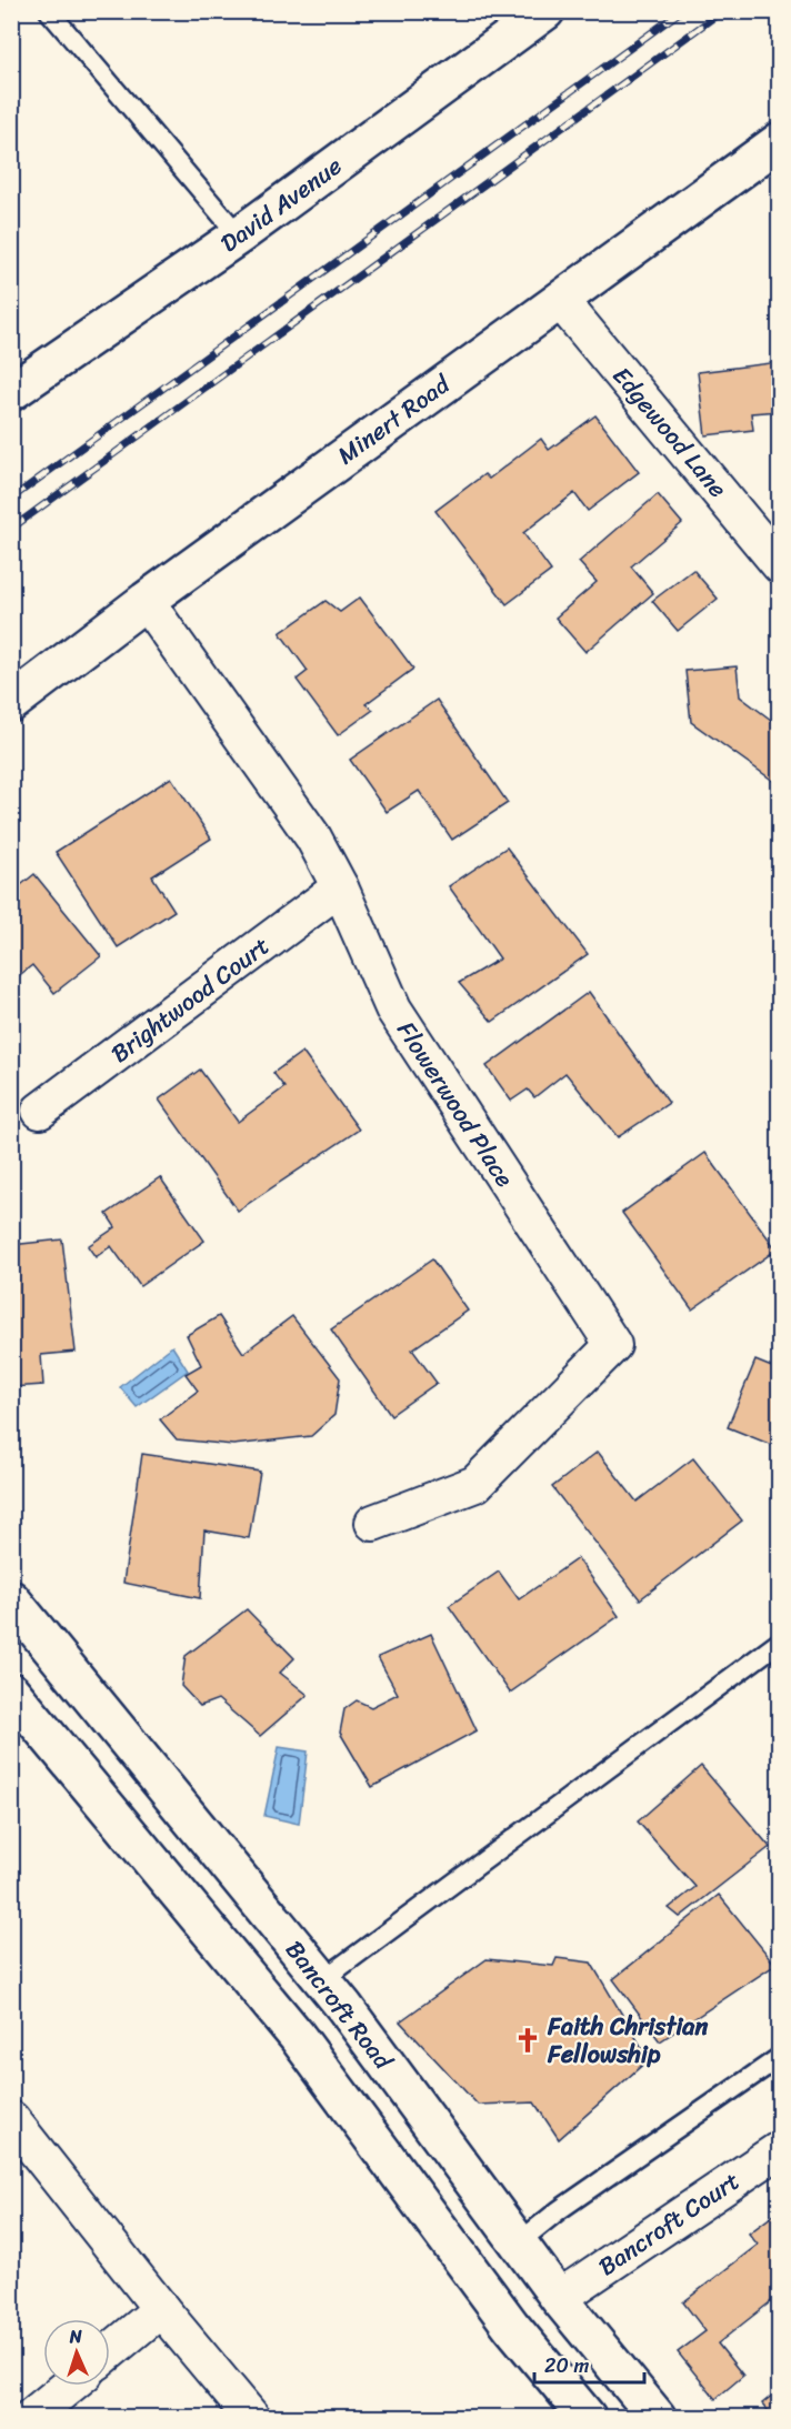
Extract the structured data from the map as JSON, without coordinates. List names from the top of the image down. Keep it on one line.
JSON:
{"streets":{"street":["David Avenue","Minert Road","Edgewood Lane","Brightwood Court","Flowerwood Place","Bancroft Road","Bancroft Court"]},"crossings":[["Minert Road","Edgewood Lane"],["Minert Road","Flowerwood Place"],["Brightwood Court","Flowerwood Place"],["Bancroft Road","Bancroft Court"]],"places":{"church":["Faith Christian Fellowship"]},"scale_bar":"20 m","north":"top"}
